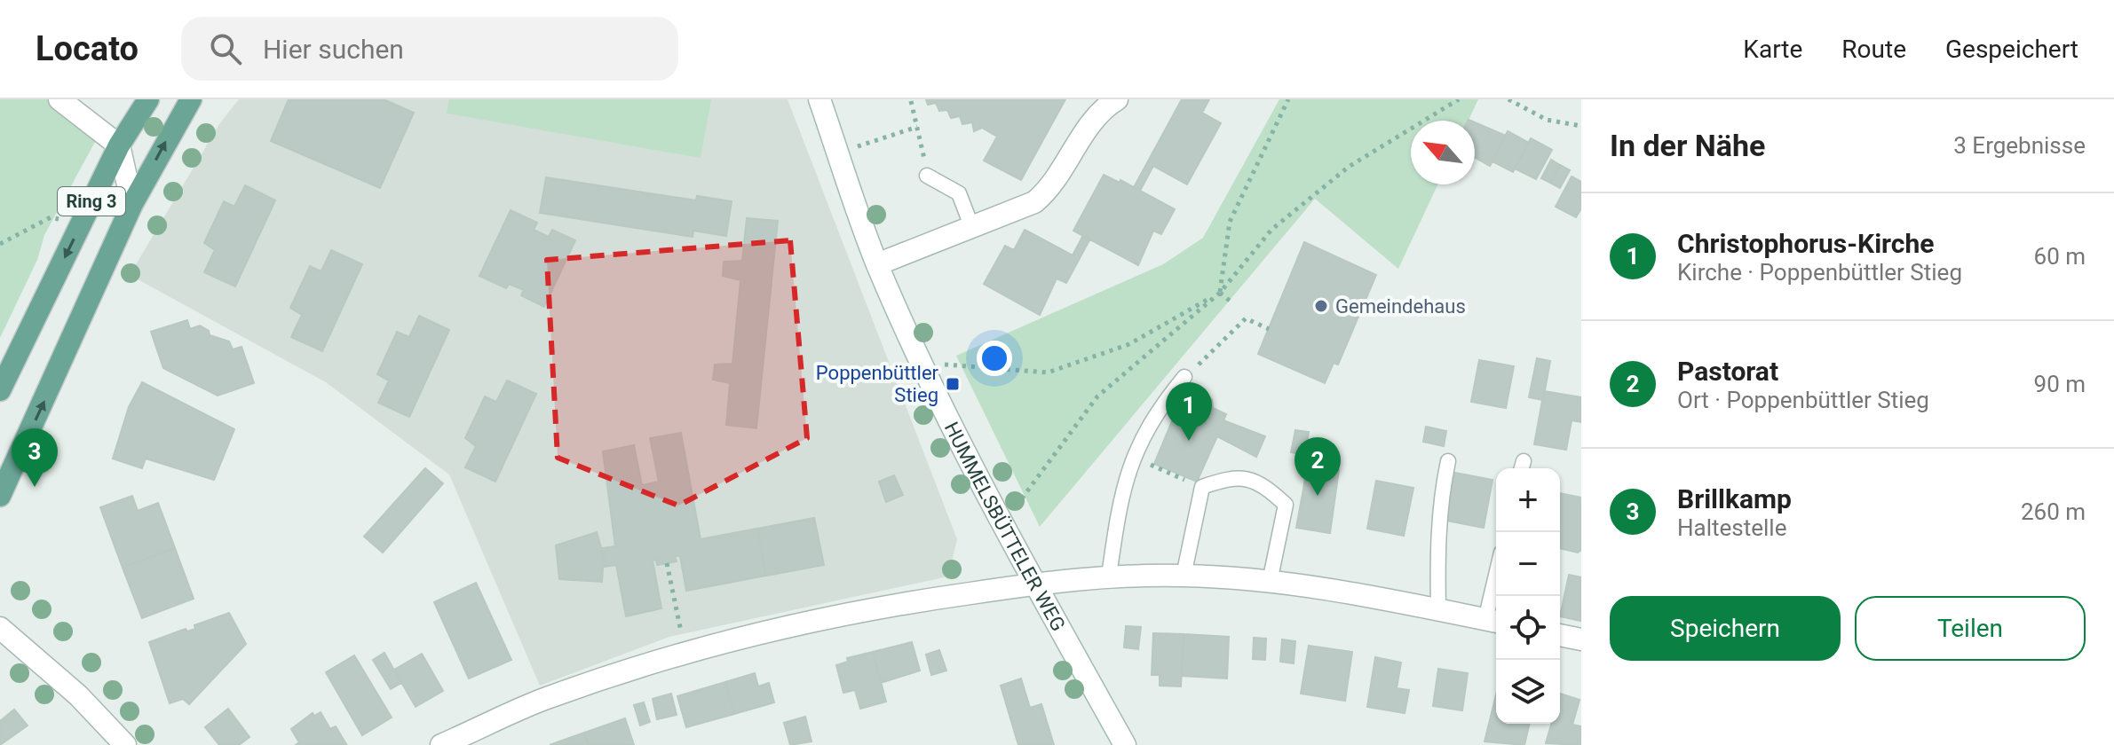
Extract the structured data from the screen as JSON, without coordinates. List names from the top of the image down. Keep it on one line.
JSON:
{"streets":{"main road":["Ring 3"],"street":["HUMMELSBÜTTELER WEG"]},"places":{"other":["Gemeindehaus"],"transit":["Poppenbüttler Stieg"]},"north":"top left","page":{"header":"Locato","search":"Hier suchen","nav":["Karte","Route","Gespeichert"],"heading":["In der Nähe","3 Ergebnisse"],"list":[{"mark":"1","name":"Christophorus-Kirche","note":"Kirche · Poppenbüttler Stieg","value":"60 m"},{"mark":"2","name":"Pastorat","note":"Ort · Poppenbüttler Stieg","value":"90 m"},{"mark":"3","name":"Brillkamp","note":"Haltestelle","value":"260 m"}],"pins":["1","3","2"],"map_buttons":["+","−"],"buttons":["Speichern","Teilen"]}}
